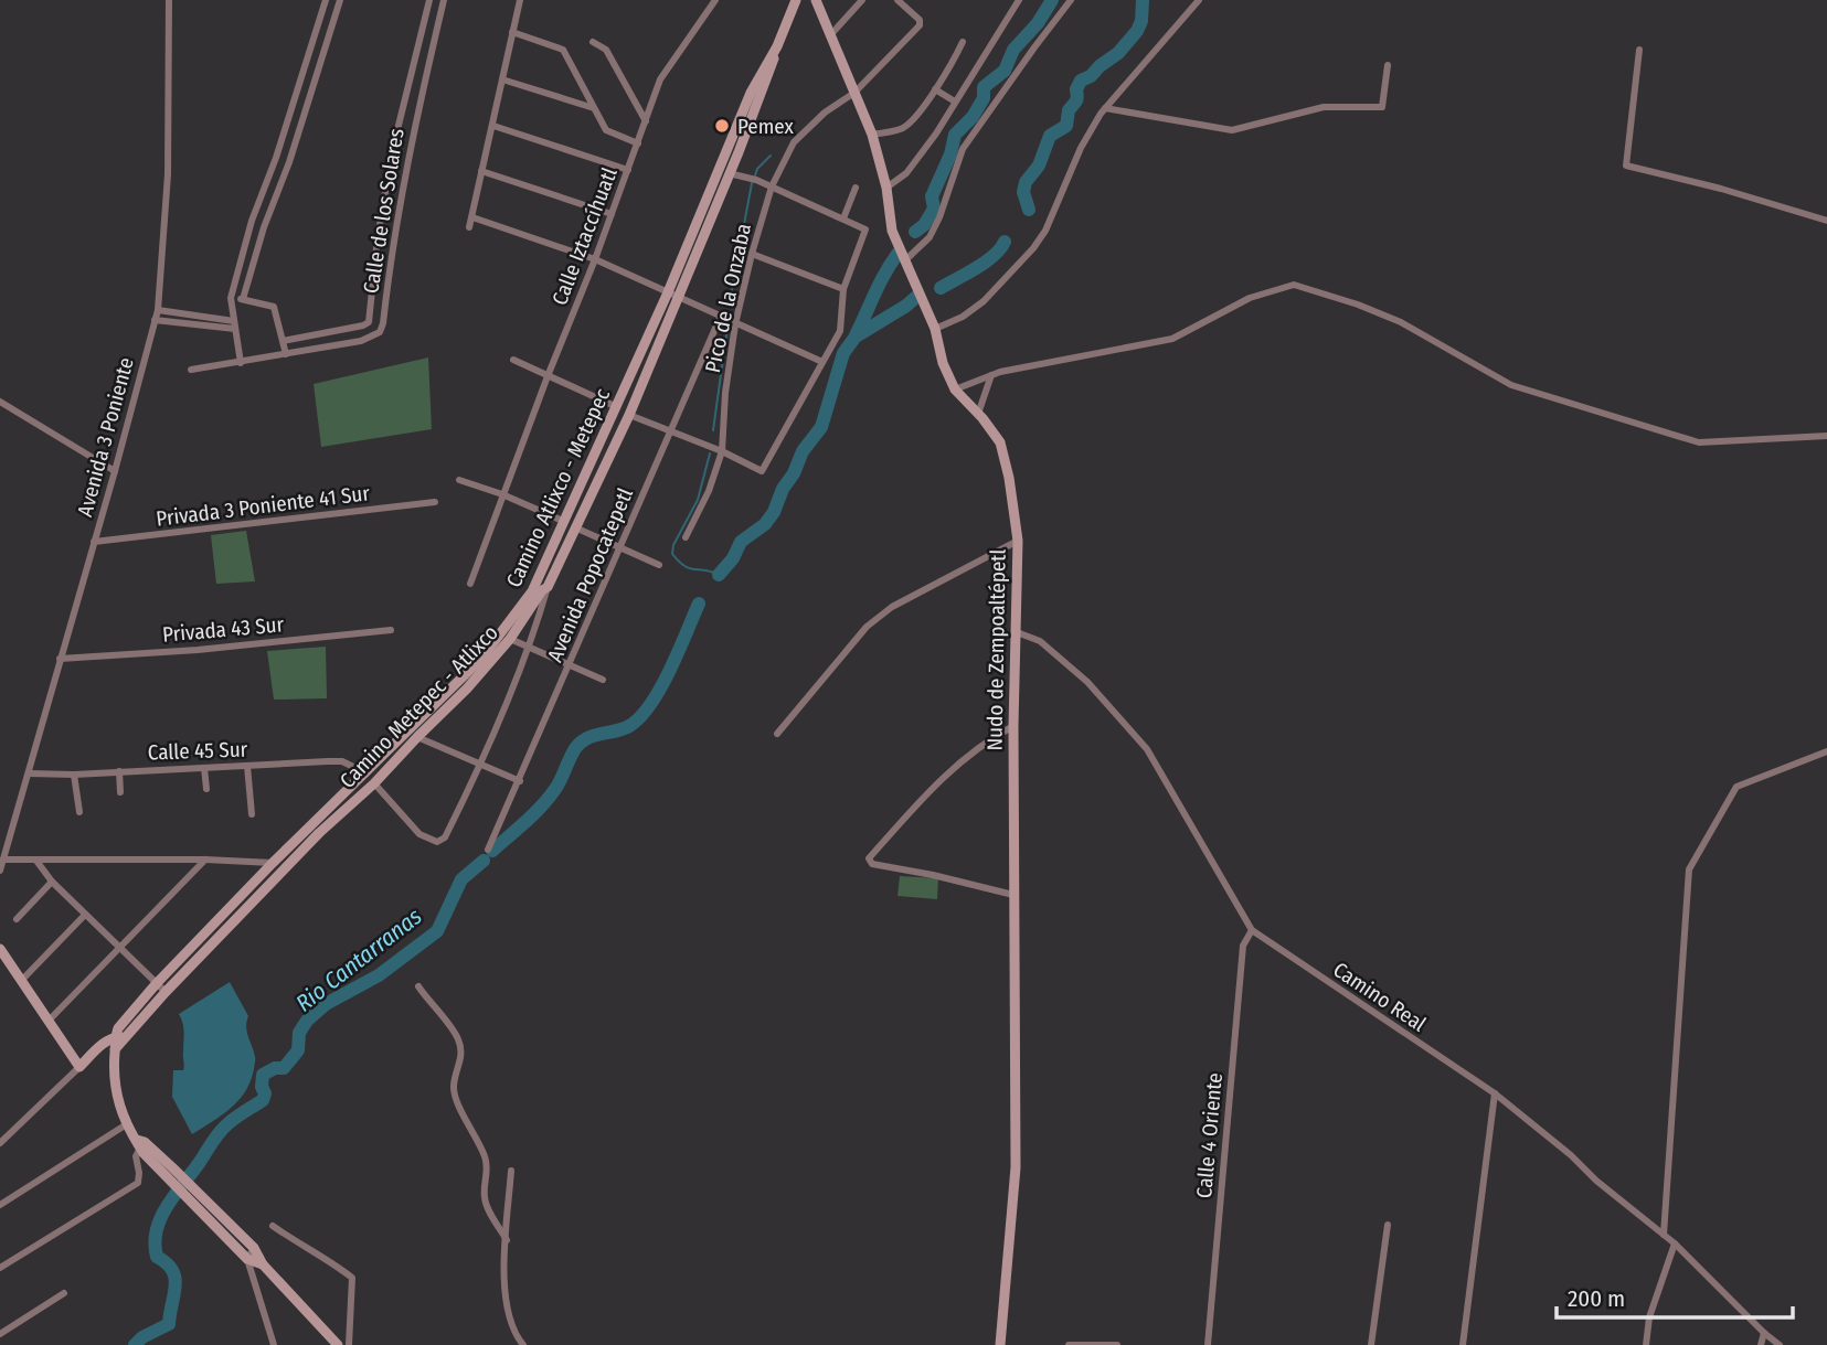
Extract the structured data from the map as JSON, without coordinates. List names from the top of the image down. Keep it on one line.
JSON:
{"streets":{"main road":["Camino Atlixco - Metepec","Nudo de Zempoaltépetl","Camino Metepec - Atlixco"],"street":["Calle de los Solares","Calle Iztaccíhuatl","Pico de la Onzaba","Avenida 3 Poniente","Privada 3 Poniente 41 Sur","Avenida Popocatepetl","Privada 43 Sur","Calle 45 Sur","Camino Real","Calle 4 Oriente"]},"crossings":[["Pico de la Onzaba","Nudo de Zempoaltépetl"],["Avenida 3 Poniente","Privada 3 Poniente 41 Sur"],["Avenida 3 Poniente","Privada 43 Sur"],["Avenida 3 Poniente","Calle 45 Sur"],["Camino Atlixco - Metepec","Camino Metepec - Atlixco"],["Camino Atlixco - Metepec","Calle 45 Sur"],["Nudo de Zempoaltépetl","Camino Real"],["Camino Real","Calle 4 Oriente"]],"water":["Rio Cantarranas"],"places":["Pemex"],"scale_bar":"200 m"}
